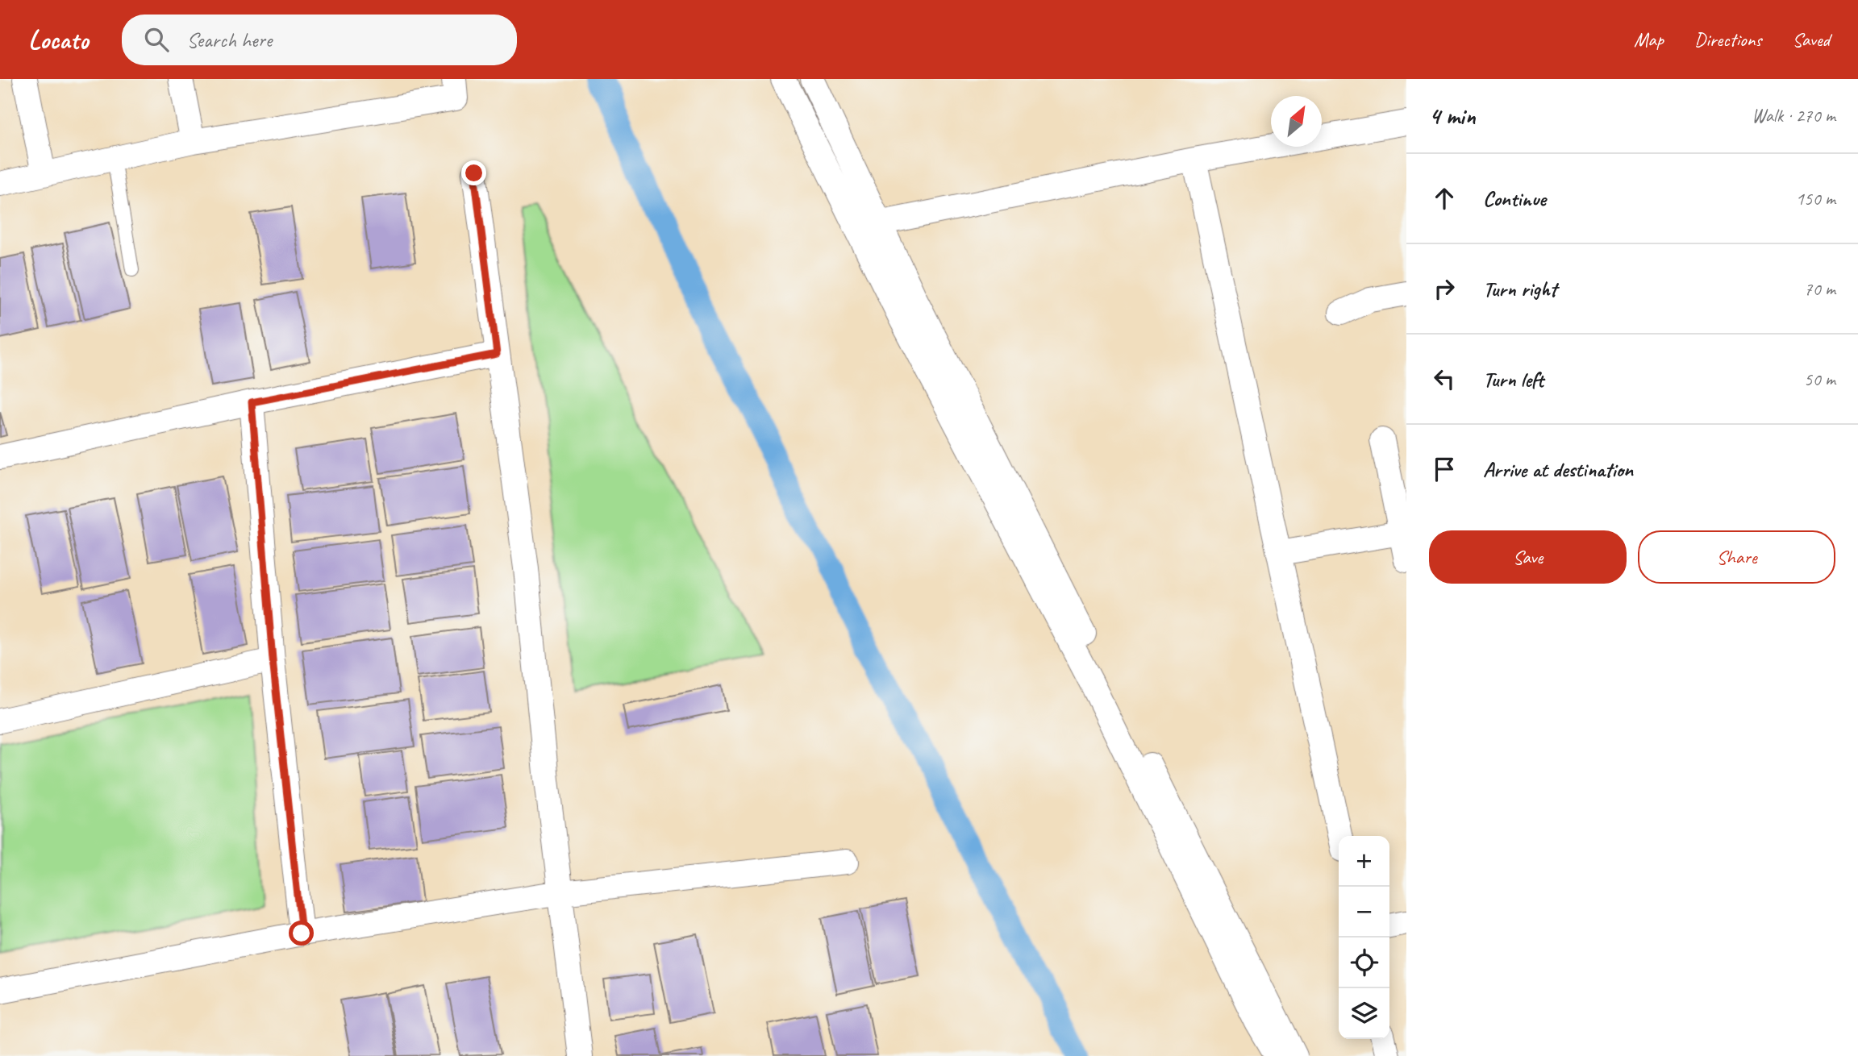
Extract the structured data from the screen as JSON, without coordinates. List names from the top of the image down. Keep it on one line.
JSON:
{"north":"top right","page":{"header":"Locato","search":"Search here","nav":["Map","Directions","Saved"],"heading":["4 min","Walk · 270 m"],"list":[["Continue","150 m"],["Turn right","70 m"],["Turn left","50 m"],"Arrive at destination"],"buttons":["Save","Share"],"map_buttons":["+","−"]}}
